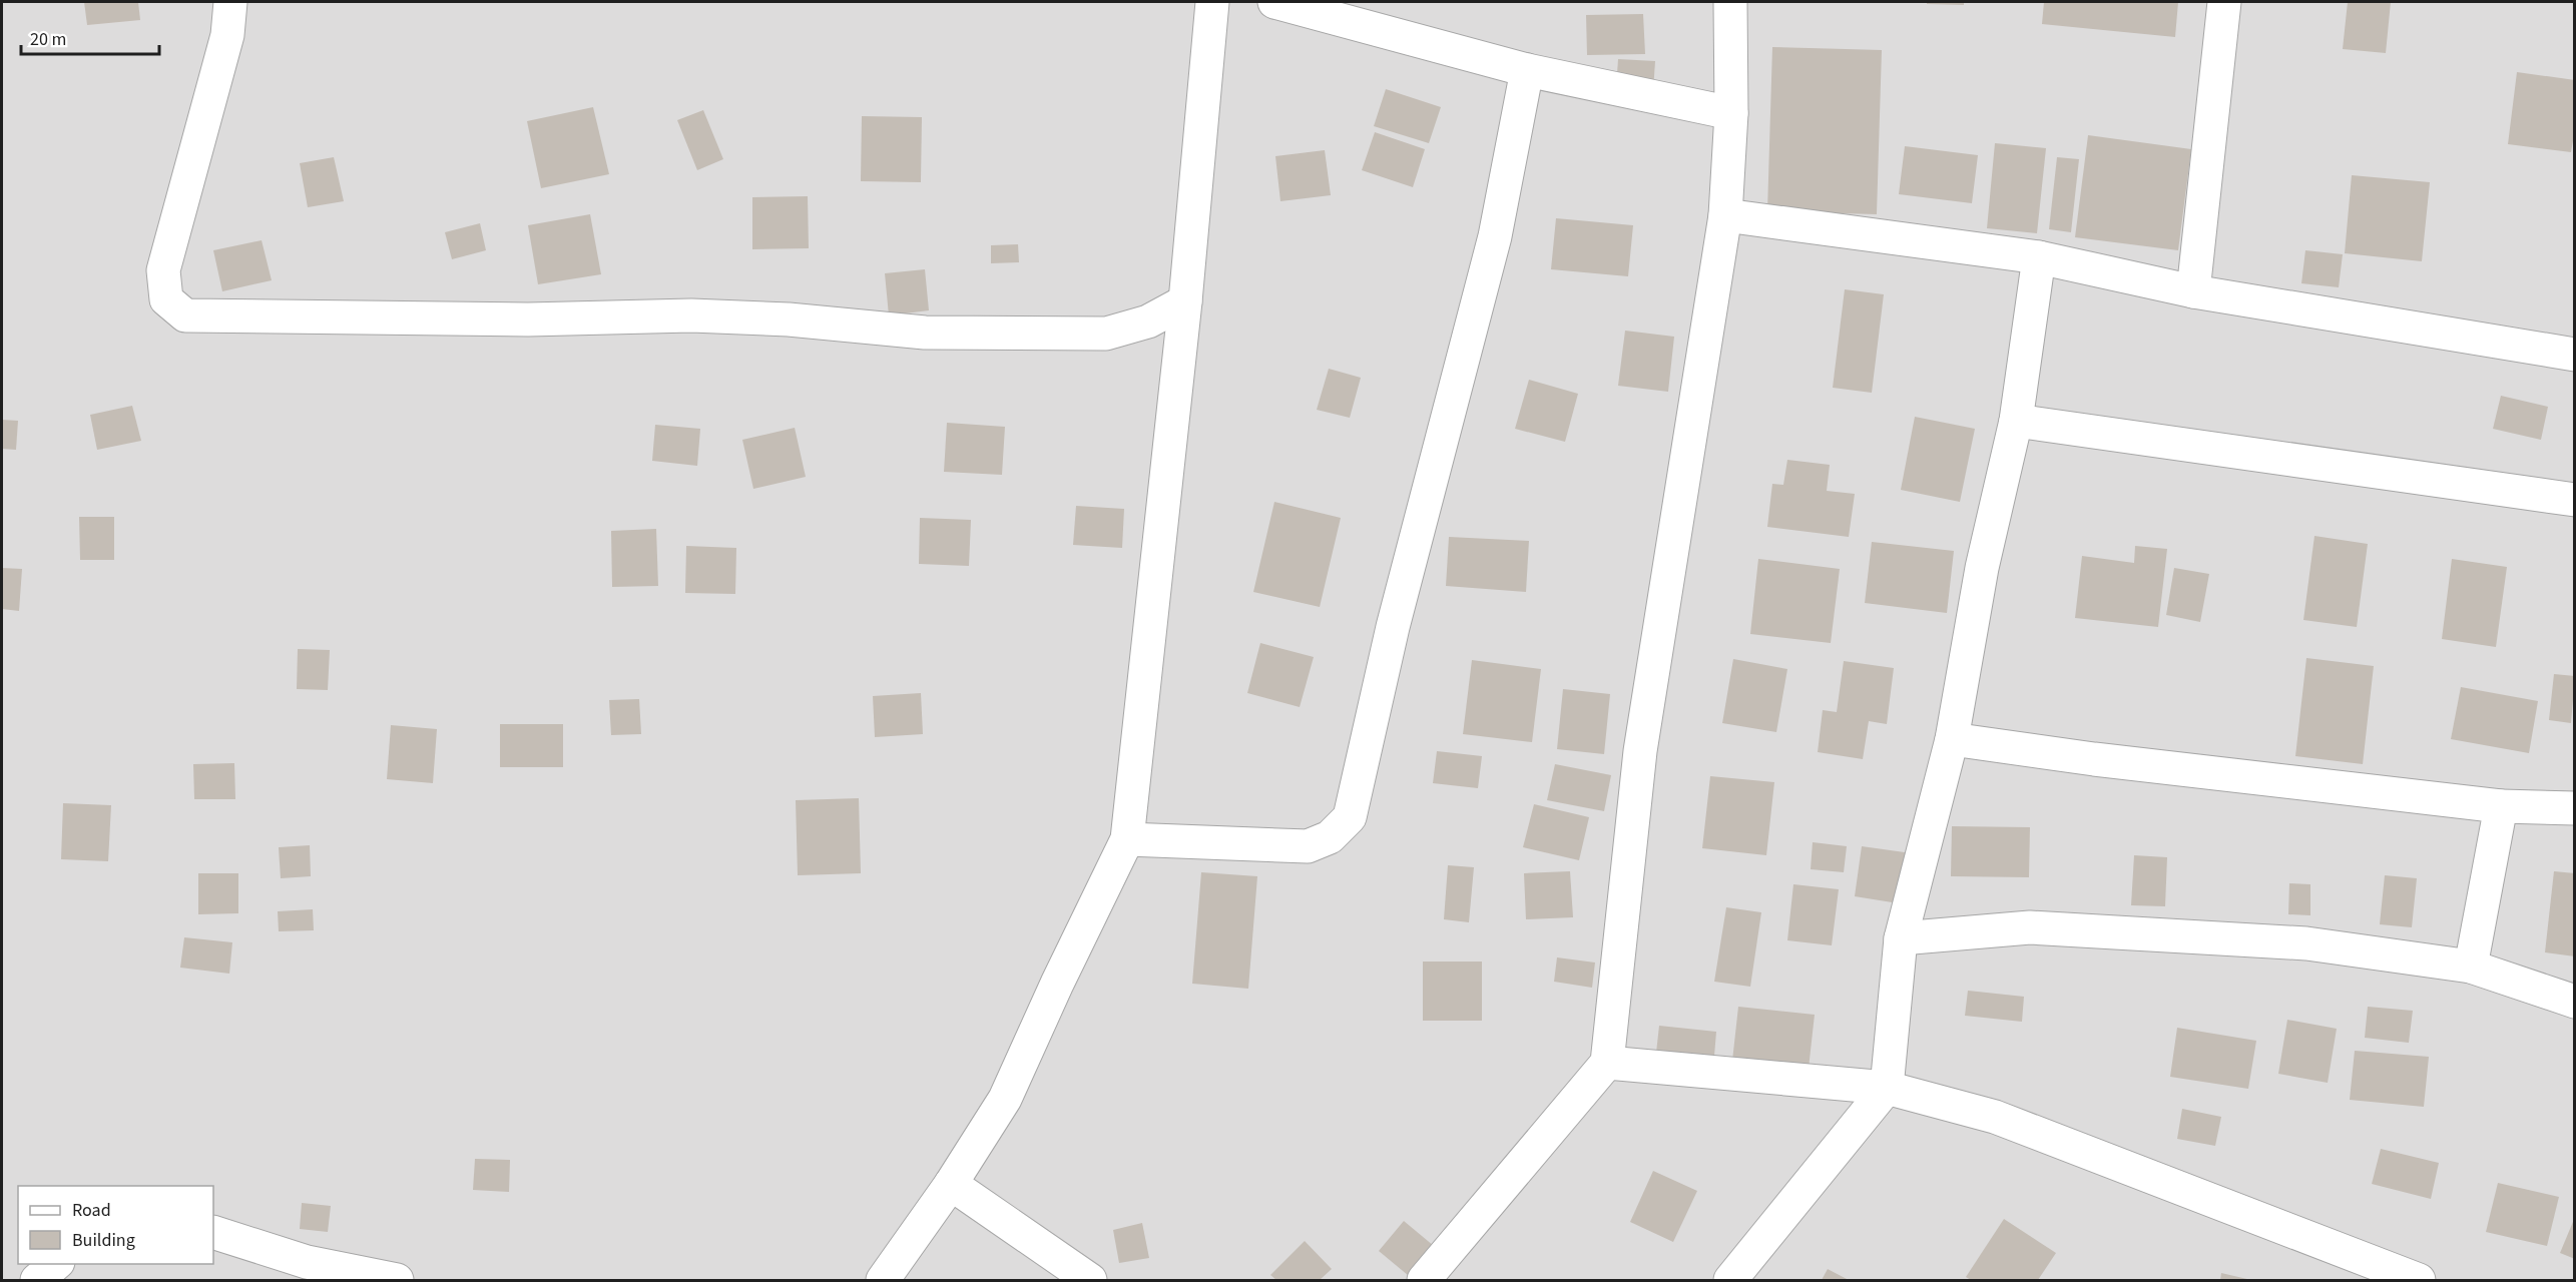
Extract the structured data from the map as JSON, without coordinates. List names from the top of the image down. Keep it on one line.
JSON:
{"legend":["Road","Building"],"scale_bar":"20 m"}
